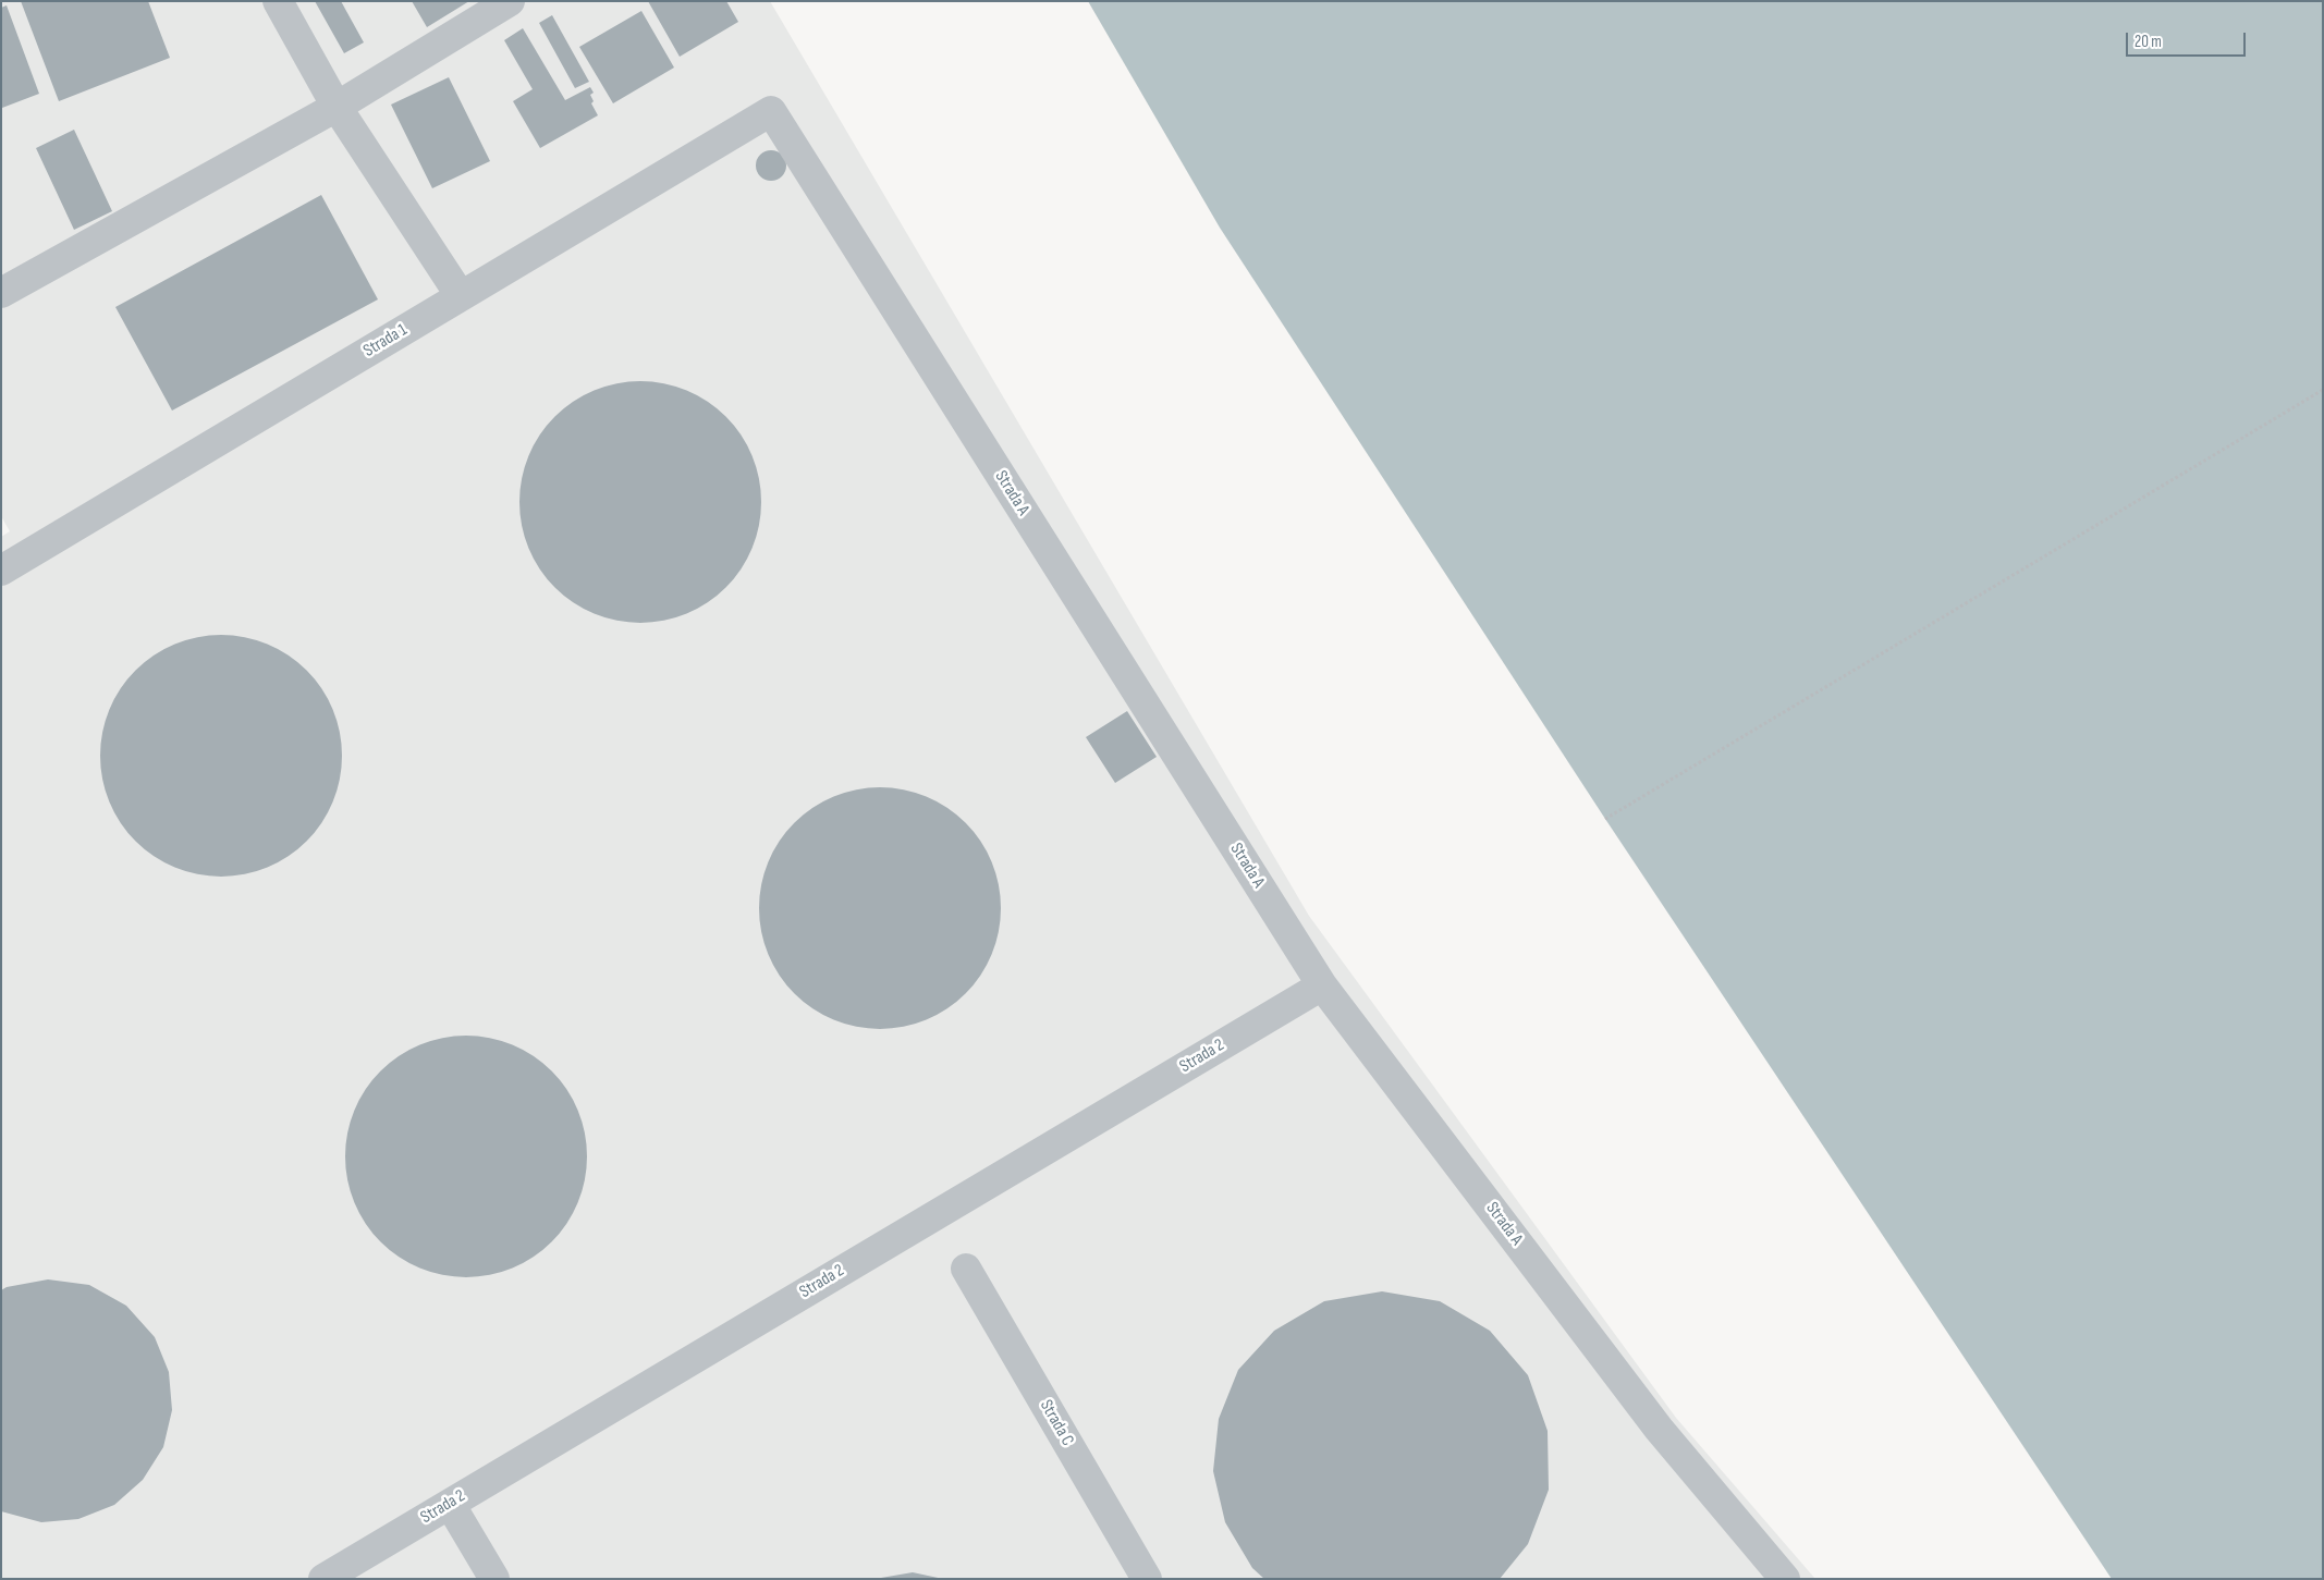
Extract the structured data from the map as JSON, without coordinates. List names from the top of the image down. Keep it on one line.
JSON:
{"streets":{"lane":["Strada 1","Strada A","Strada 2","Strada C"]},"crossings":[["Strada 1","Strada A"],["Strada A","Strada 2"]],"scale_bar":"20 m"}
